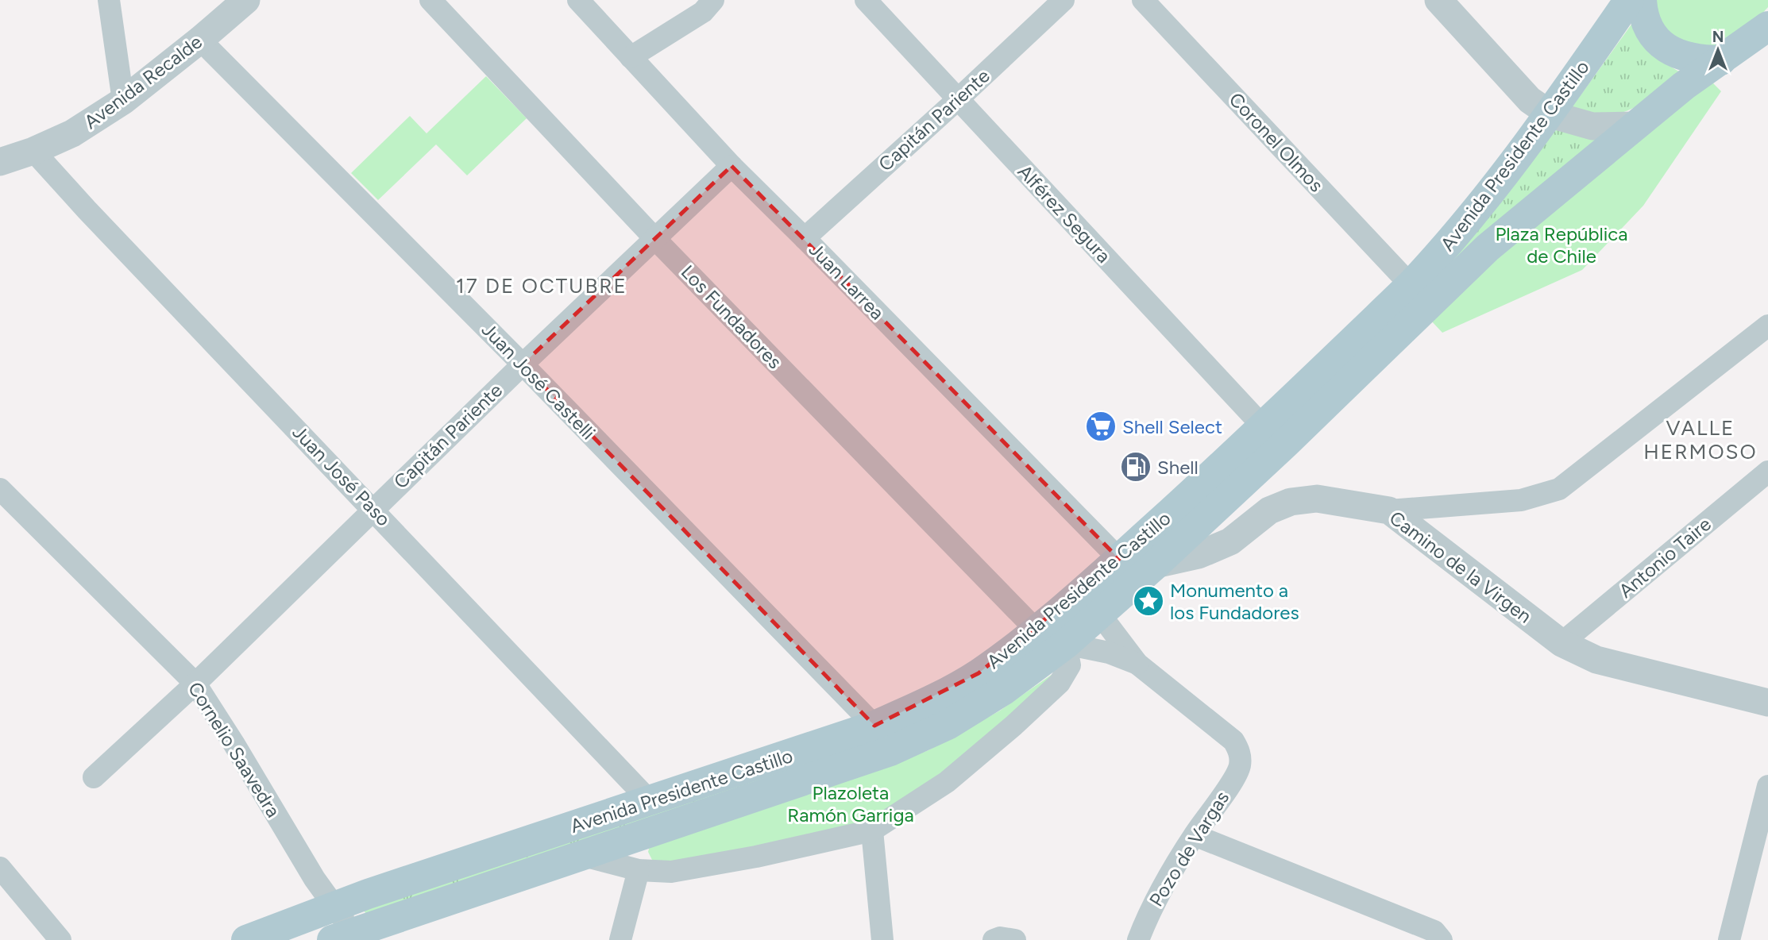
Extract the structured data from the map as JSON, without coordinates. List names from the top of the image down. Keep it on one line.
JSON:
{"streets":{"main road":["Avenida Presidente Castillo"],"street":["Avenida Recalde","Capitán Pariente","Coronel Olmos","Alférez Segura","Juan Larrea","Los Fundadores","Juan José Castelli","Juan José Paso","Antonio Taire","Camino de la Virgen","Cornelio Saavedra","Pozo de Vargas"]},"crossings":[["Avenida Recalde","Juan José Castelli"],["Avenida Recalde","Juan José Paso"],["Capitán Pariente","Alférez Segura"],["Capitán Pariente","Juan Larrea"],["Capitán Pariente","Los Fundadores"],["Capitán Pariente","Juan José Castelli"],["Capitán Pariente","Juan José Paso"],["Capitán Pariente","Cornelio Saavedra"],["Coronel Olmos","Avenida Presidente Castillo"],["Avenida Presidente Castillo","Alférez Segura"],["Avenida Presidente Castillo","Juan Larrea"],["Avenida Presidente Castillo","Los Fundadores"],["Avenida Presidente Castillo","Juan José Castelli"],["Avenida Presidente Castillo","Juan José Paso"],["Avenida Presidente Castillo","Camino de la Virgen"],["Avenida Presidente Castillo","Cornelio Saavedra"],["Antonio Taire","Camino de la Virgen"]],"districts":["17 DE OCTUBRE","VALLE HERMOSO"],"parks":["Plaza República de Chile","Plazoleta Ramón Garriga"],"places":{"supermarket":["Shell Select"],"fuel station":["Shell"],"place":["Monumento a los Fundadores"]},"north":"top"}
